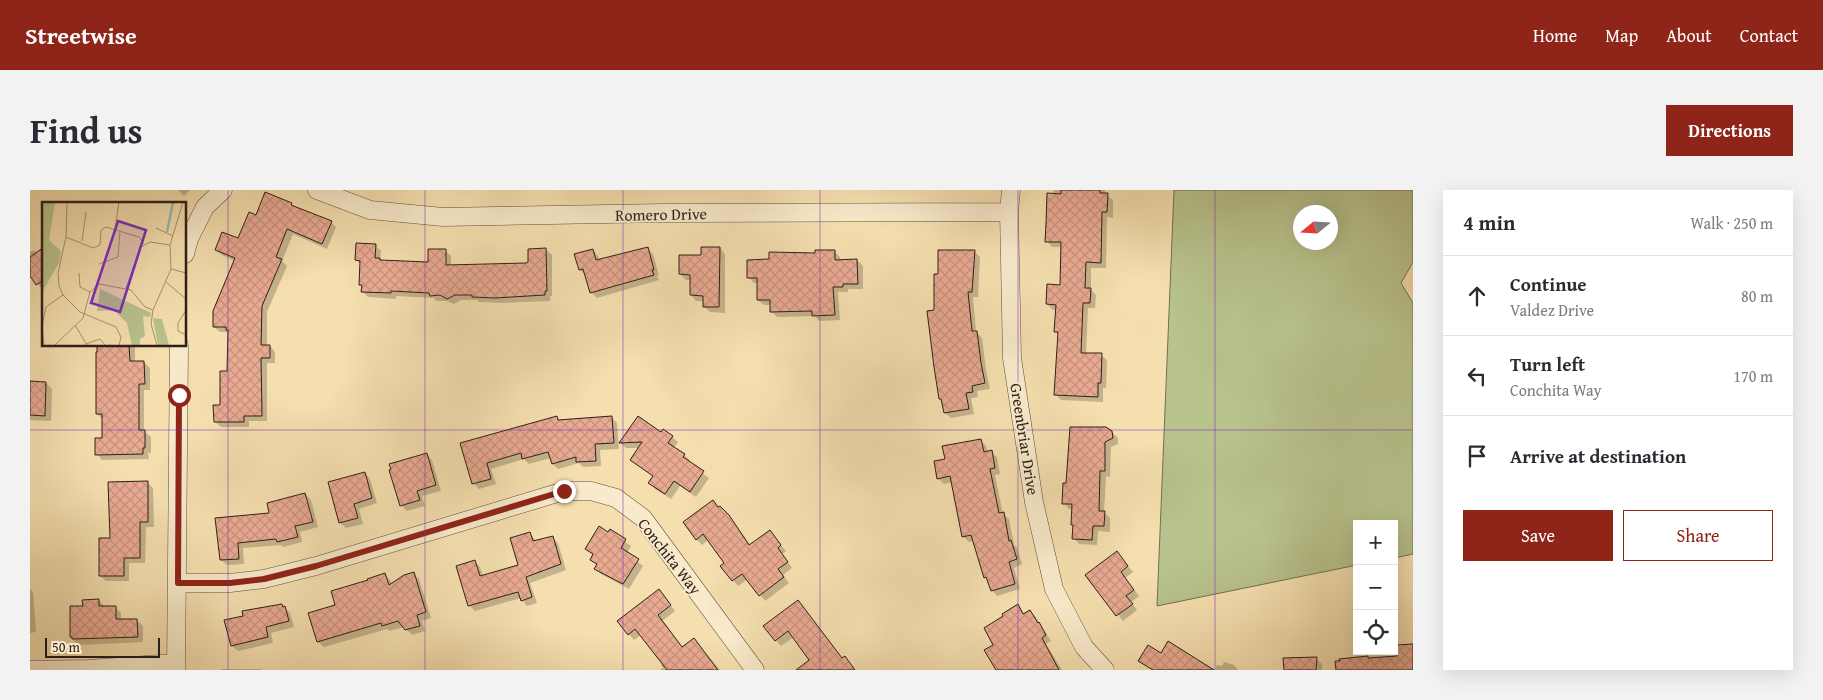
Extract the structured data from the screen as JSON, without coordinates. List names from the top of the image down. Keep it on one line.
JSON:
{"streets":{"street":["Romero Drive","Greenbriar Drive","Conchita Way"]},"crossings":[["Romero Drive","Greenbriar Drive"]],"scale_bar":"50 m","north":"left","page":{"header":"Streetwise","nav":["Home","Map","About","Contact"],"title":"Find us","buttons":["Directions",["Save","Share"]],"heading":["4 min","Walk · 250 m"],"list":[["Continue","Valdez Drive","80 m"],["Turn left","Conchita Way","170 m"],"Arrive at destination"],"map_buttons":["+","−"],"scale":"50 m"}}
